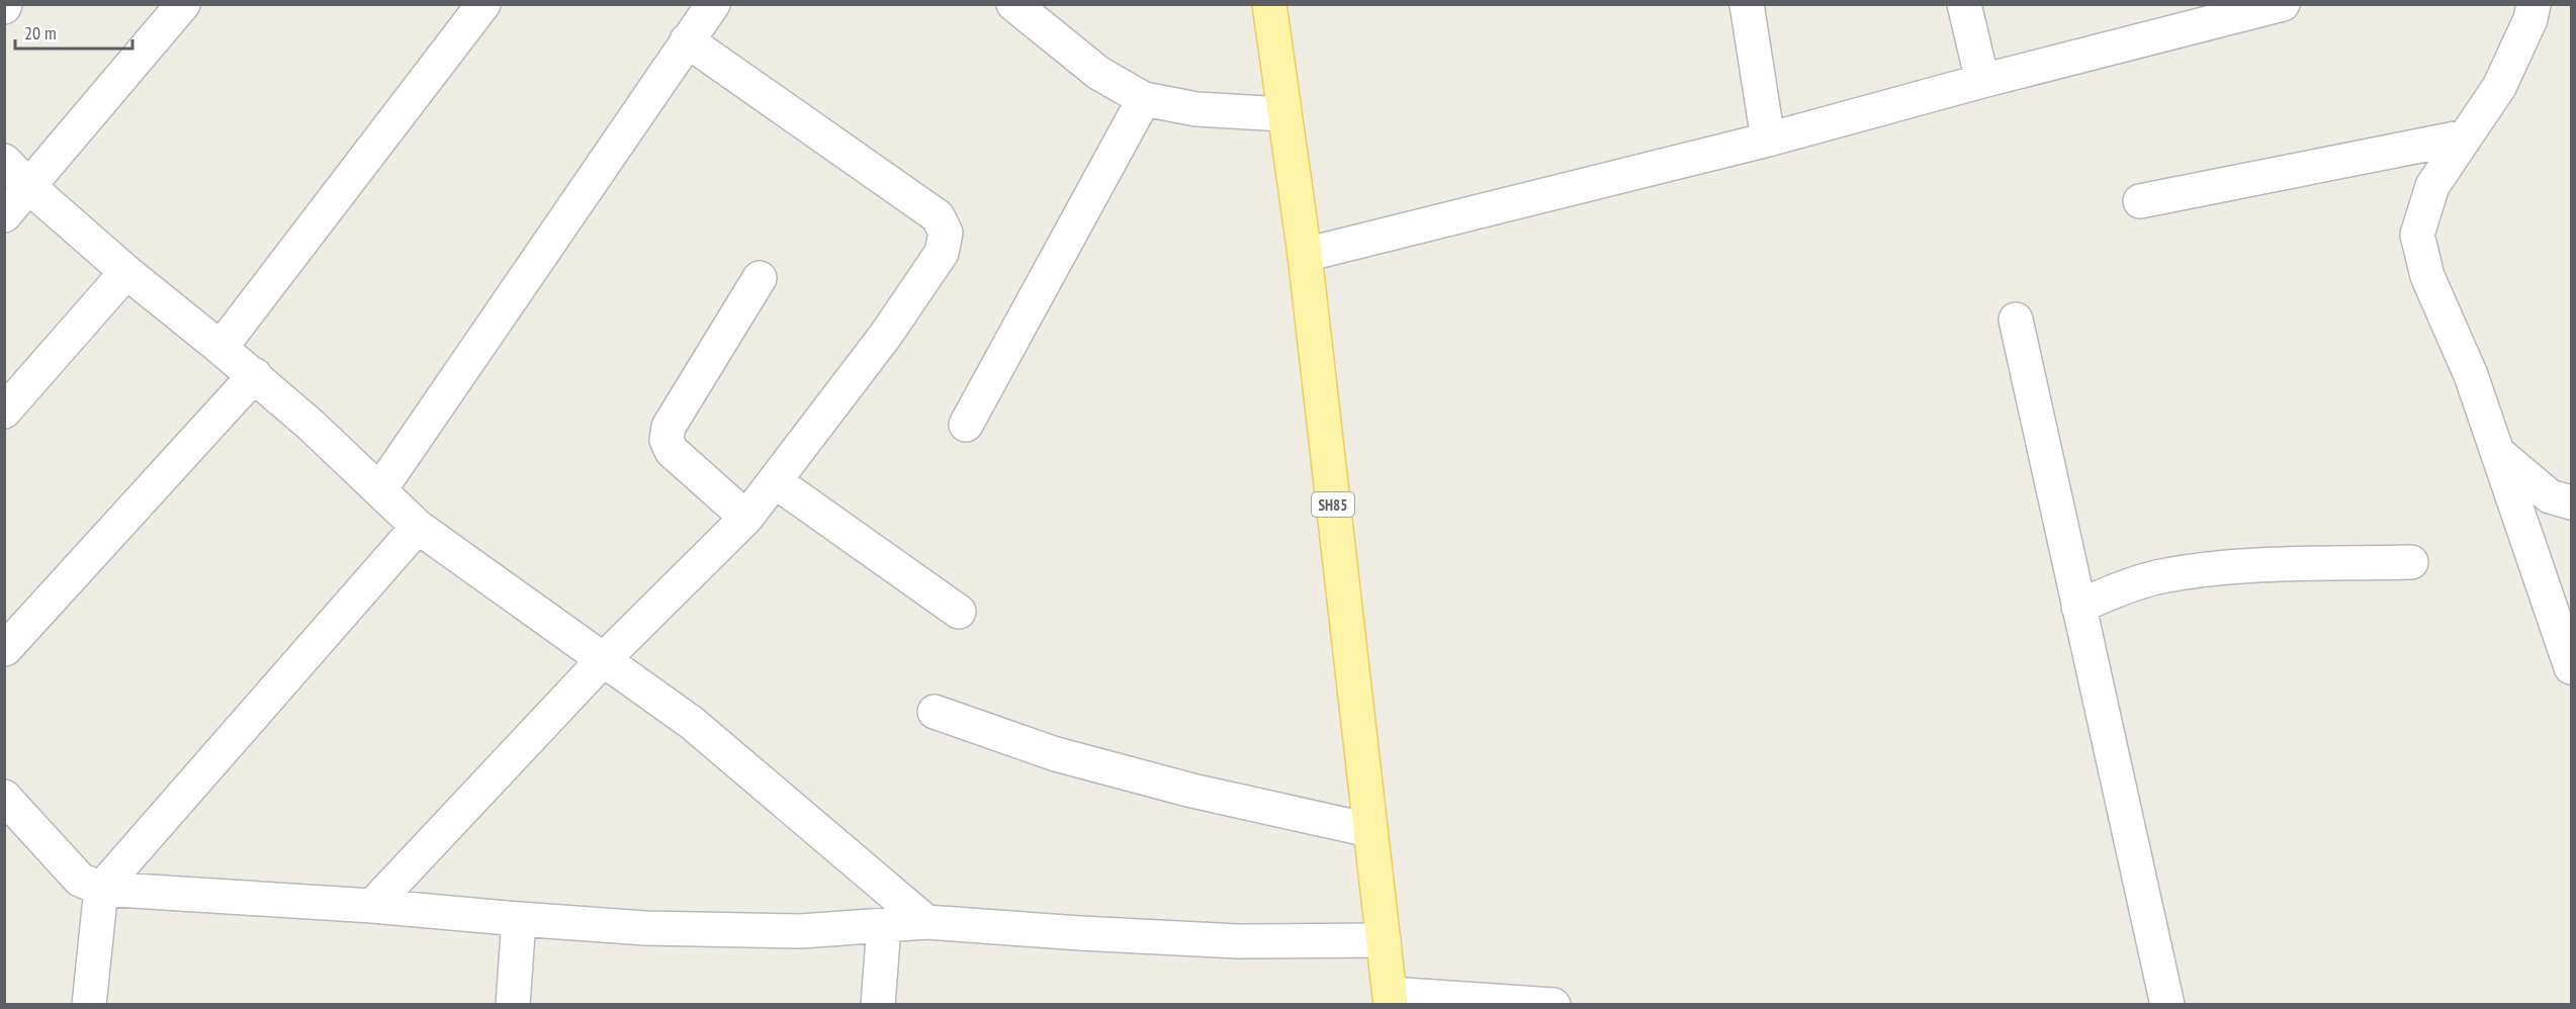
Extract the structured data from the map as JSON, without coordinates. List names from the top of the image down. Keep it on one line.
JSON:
{"streets":{"main road":["SH85"]},"scale_bar":"20 m"}
